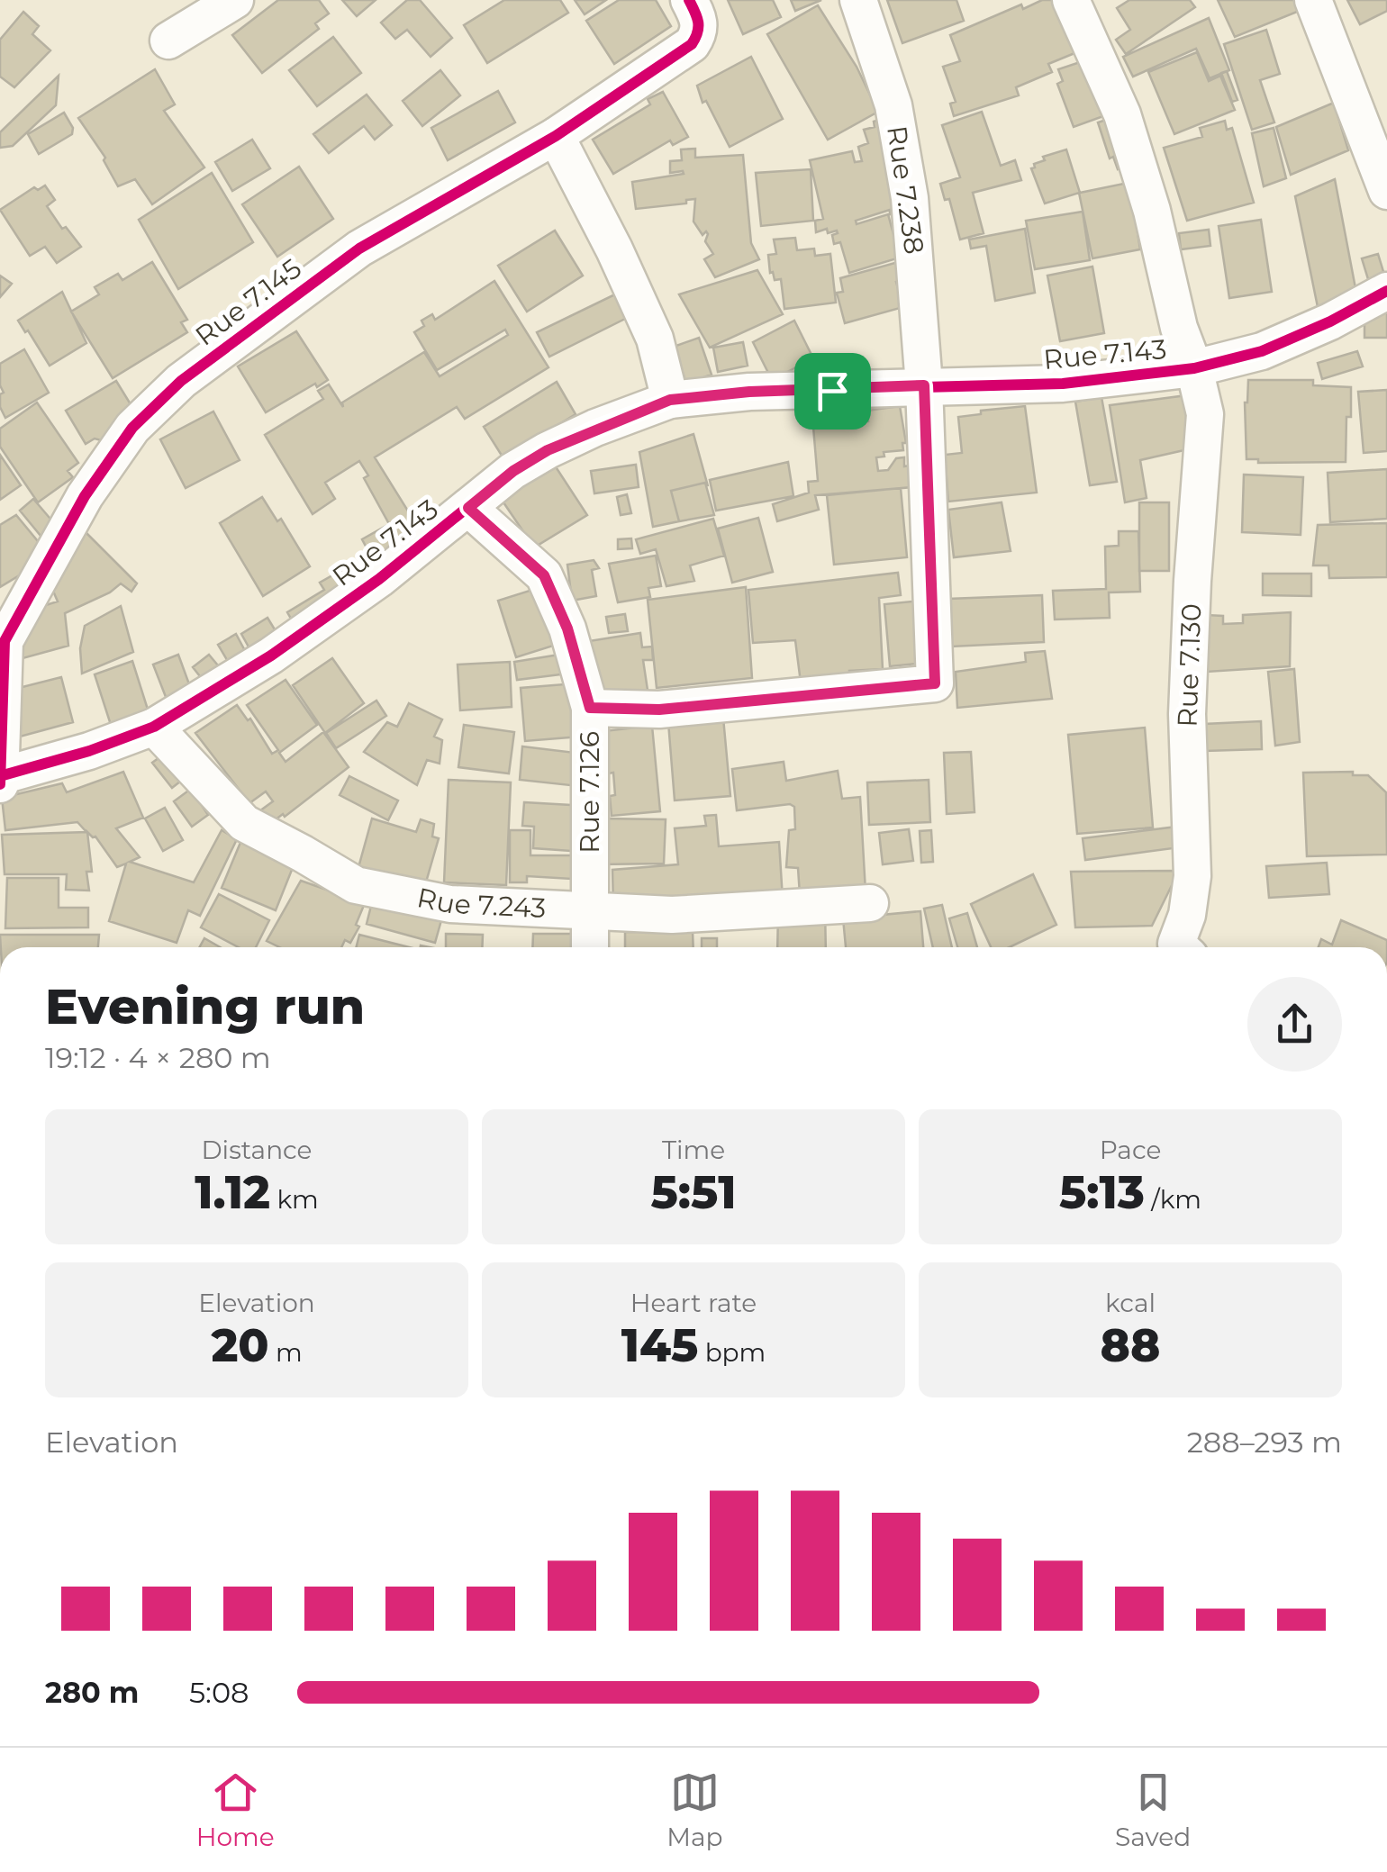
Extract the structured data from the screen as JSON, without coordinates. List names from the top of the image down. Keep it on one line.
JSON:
{"streets":{"street":["Rue 7.238","Rue 7.145","Rue 7.143","Rue 7.130","Rue 7.126","Rue 7.243"]},"crossings":[["Rue 7.238","Rue 7.143"],["Rue 7.238","Rue 7.126"],["Rue 7.145","Rue 7.143"],["Rue 7.143","Rue 7.130"],["Rue 7.143","Rue 7.126"],["Rue 7.143","Rue 7.243"],["Rue 7.126","Rue 7.243"]],"page":{"heading":["Evening run","19:12 · 4 × 280 m"],"stats":[["Distance","1.12 km"],["Time","5:51"],["Pace","5:13 /km"],["Elevation","20 m"],["Heart rate","145 bpm"],["kcal","88"]],"chart":["Elevation","288–293 m"],"list":[{"name":"280 m","note":"5:08"}],"tabs":["Home","Map","Saved"]}}
